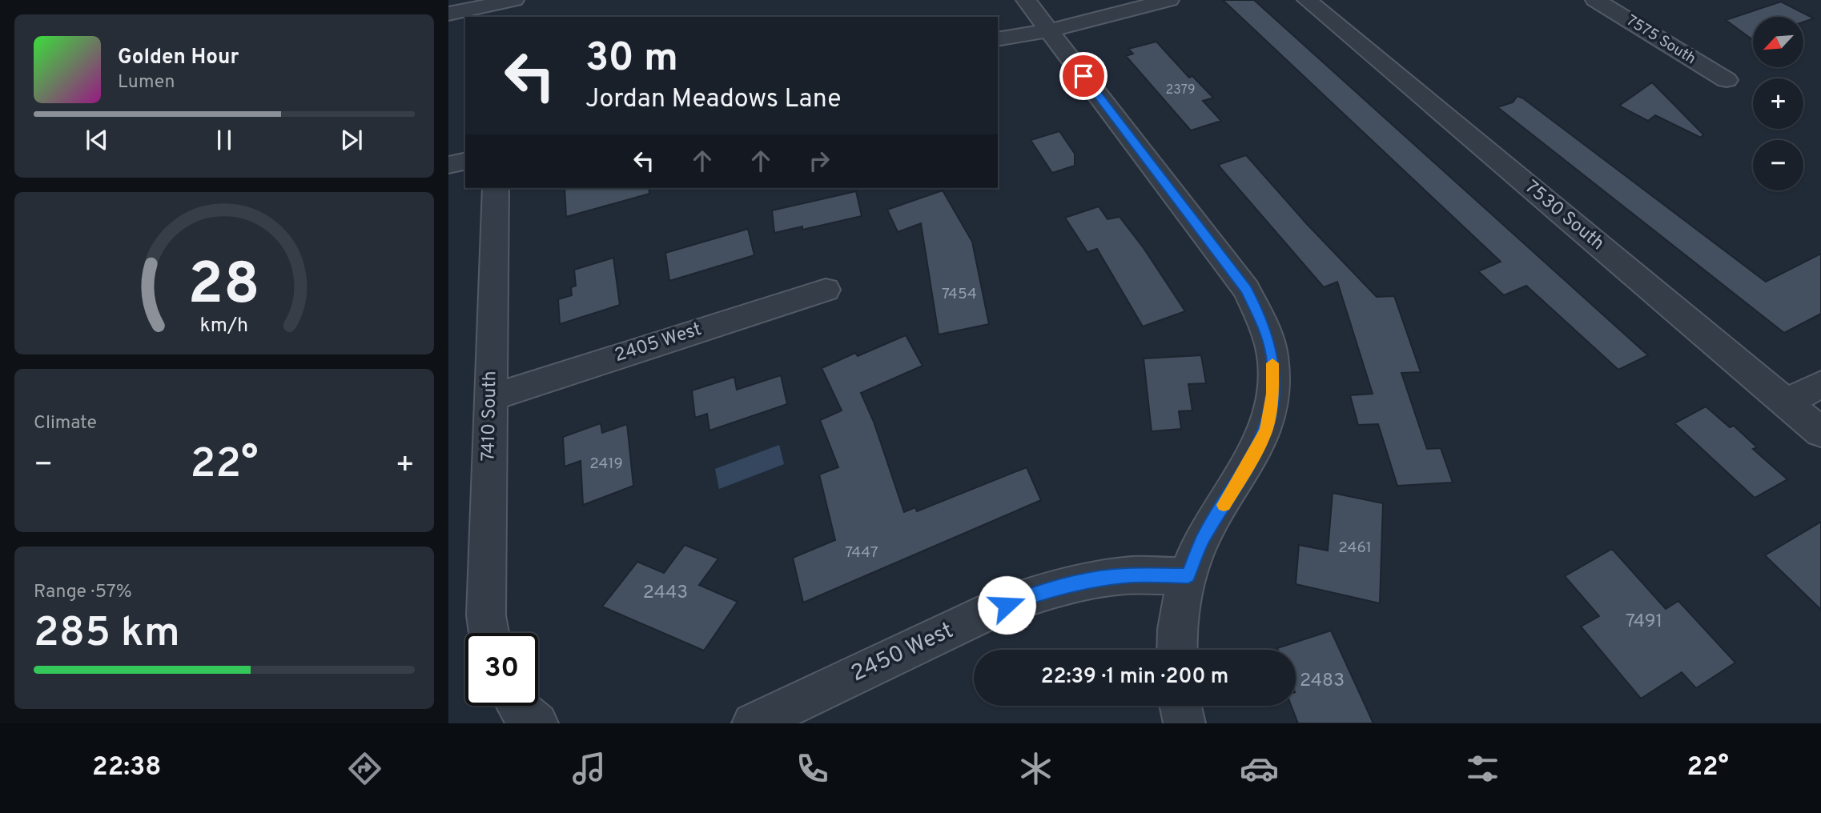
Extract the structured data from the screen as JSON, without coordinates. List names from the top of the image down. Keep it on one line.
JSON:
{"streets":{"street":["7575 South","7530 South","2405 West","7410 South","2450 West"]},"crossings":[["2405 West","7410 South"]],"house_numbers":["2379","7454","2419","2461","7447","2443","7491","2483"],"north":"bottom left","page":{"map_buttons":["+","−"],"turn":["30 m","Jordan Meadows Lane"],"song":["Golden Hour","Lumen"],"tile":["Climate",["Range · 57%","285 km"]],"heat":["−","22°","+"],"limit":"30","trip":"22:39 · 1 min · 200 m","tabs":["22:38","22°"],"gauge":["28","km/h"]}}
